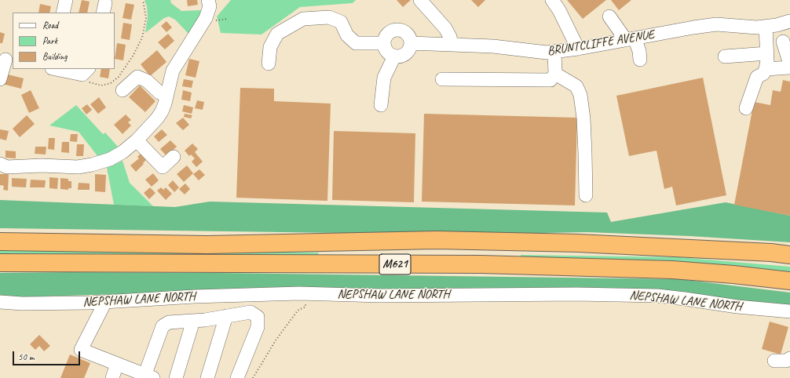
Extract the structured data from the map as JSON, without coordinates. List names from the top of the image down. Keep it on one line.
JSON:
{"streets":{"highway":["M621"],"street":["BRUNTCLIFFE AVENUE","NEPSHAW LANE NORTH"]},"legend":["Road","Park","Building"],"scale_bar":"50 m"}
